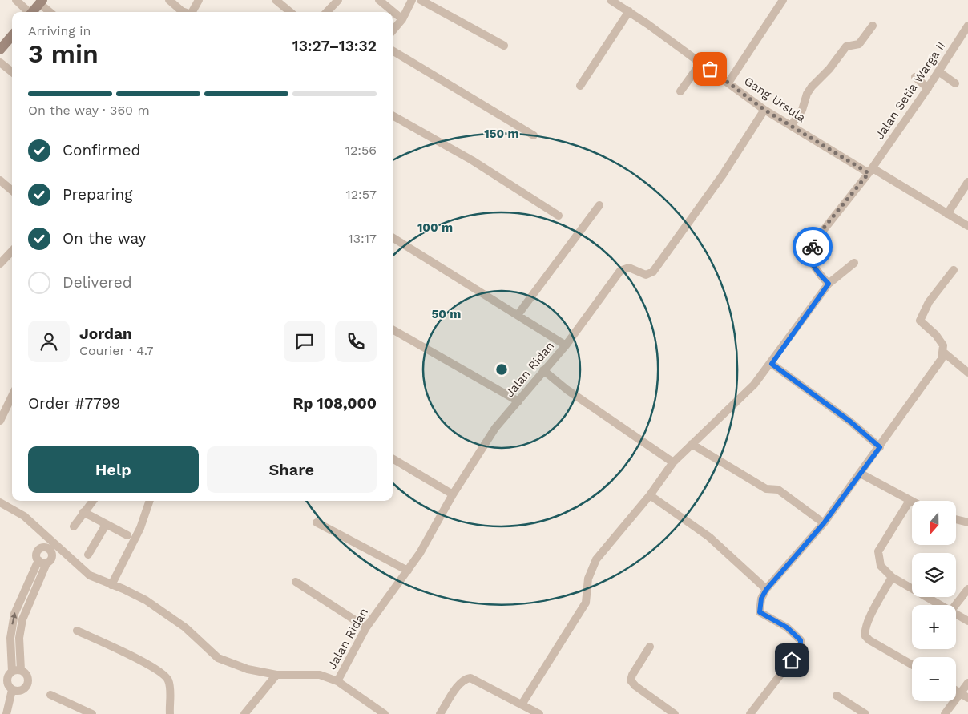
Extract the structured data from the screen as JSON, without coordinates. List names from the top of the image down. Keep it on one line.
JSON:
{"streets":{"street":["Jalan Setia Warga II","Gang Ursula","Jalan Ridan"]},"crossings":[["Jalan Setia Warga II","Gang Ursula"],["Gang Ursula","Jalan Ridan"]],"north":"bottom","page":{"heading":["3 min","Arriving in","13:27–13:32"],"panel":["Jordan","Courier · 4.7","Order #7799","Rp 108,000"],"bar":"On the way · 360 m","list":[["Confirmed","12:56"],["Preparing","12:57"],["On the way","13:17"],"Delivered"],"buttons":["Help","Share"],"map_buttons":["+","−"]},"rings":["150 m","100 m","50 m"]}
